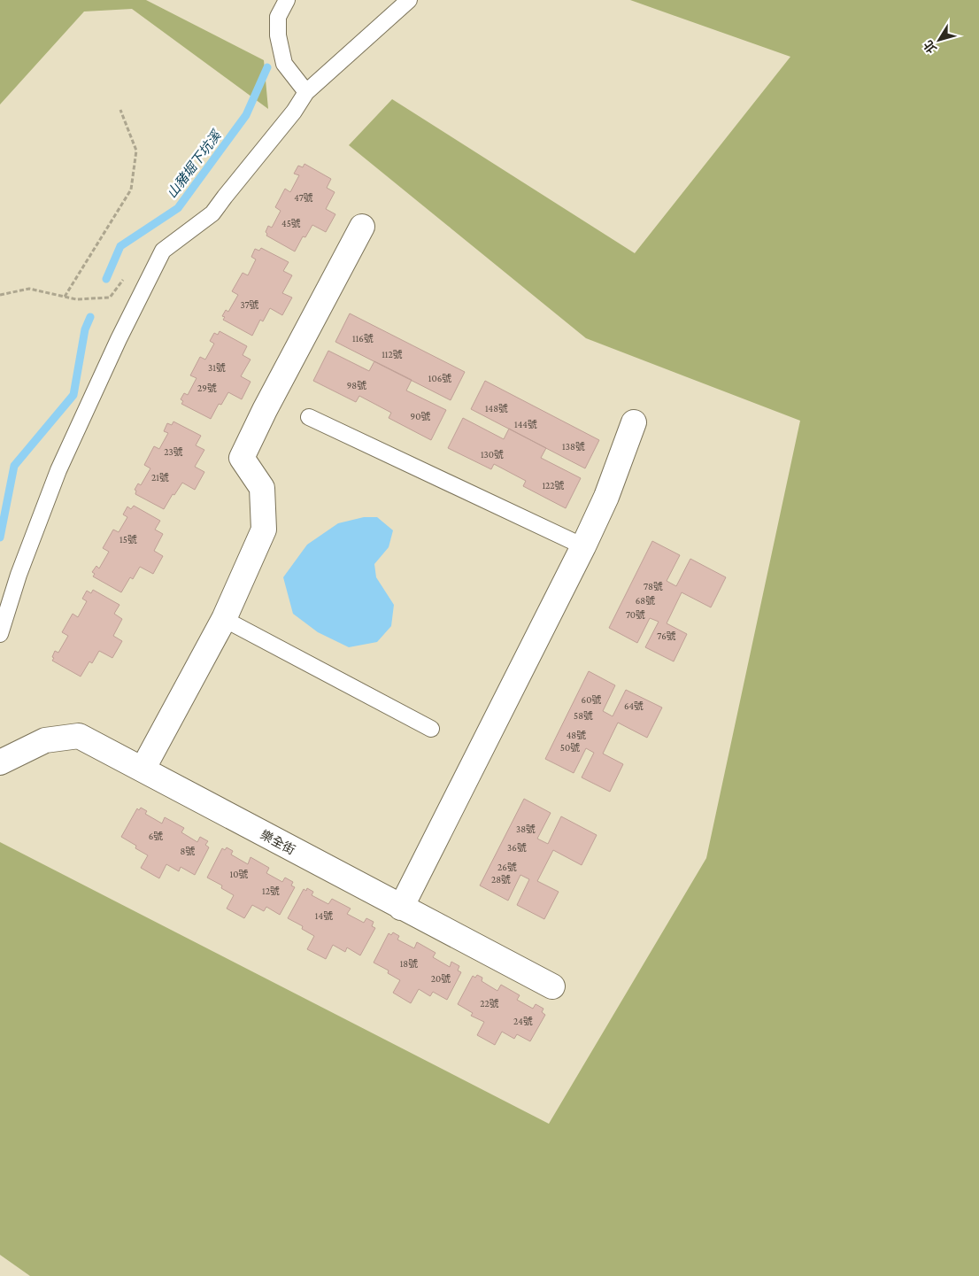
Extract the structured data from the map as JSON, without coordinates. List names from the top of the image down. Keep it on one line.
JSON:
{"streets":{"street":["樂全街"]},"water":["山豬堀下坑溪"],"house_numbers":["47號","45號","37號","116號","112號","31號","106號","98號","29號","148號","90號","144號","138號","23號","130號","21號","122號","15號","78號","68號","70號","76號","60號","64號","58號","48號","50號","38號","6號","36號","8號","26號","10號","28號","12號","14號","18號","20號","22號","24號"],"north":"bottom left"}
